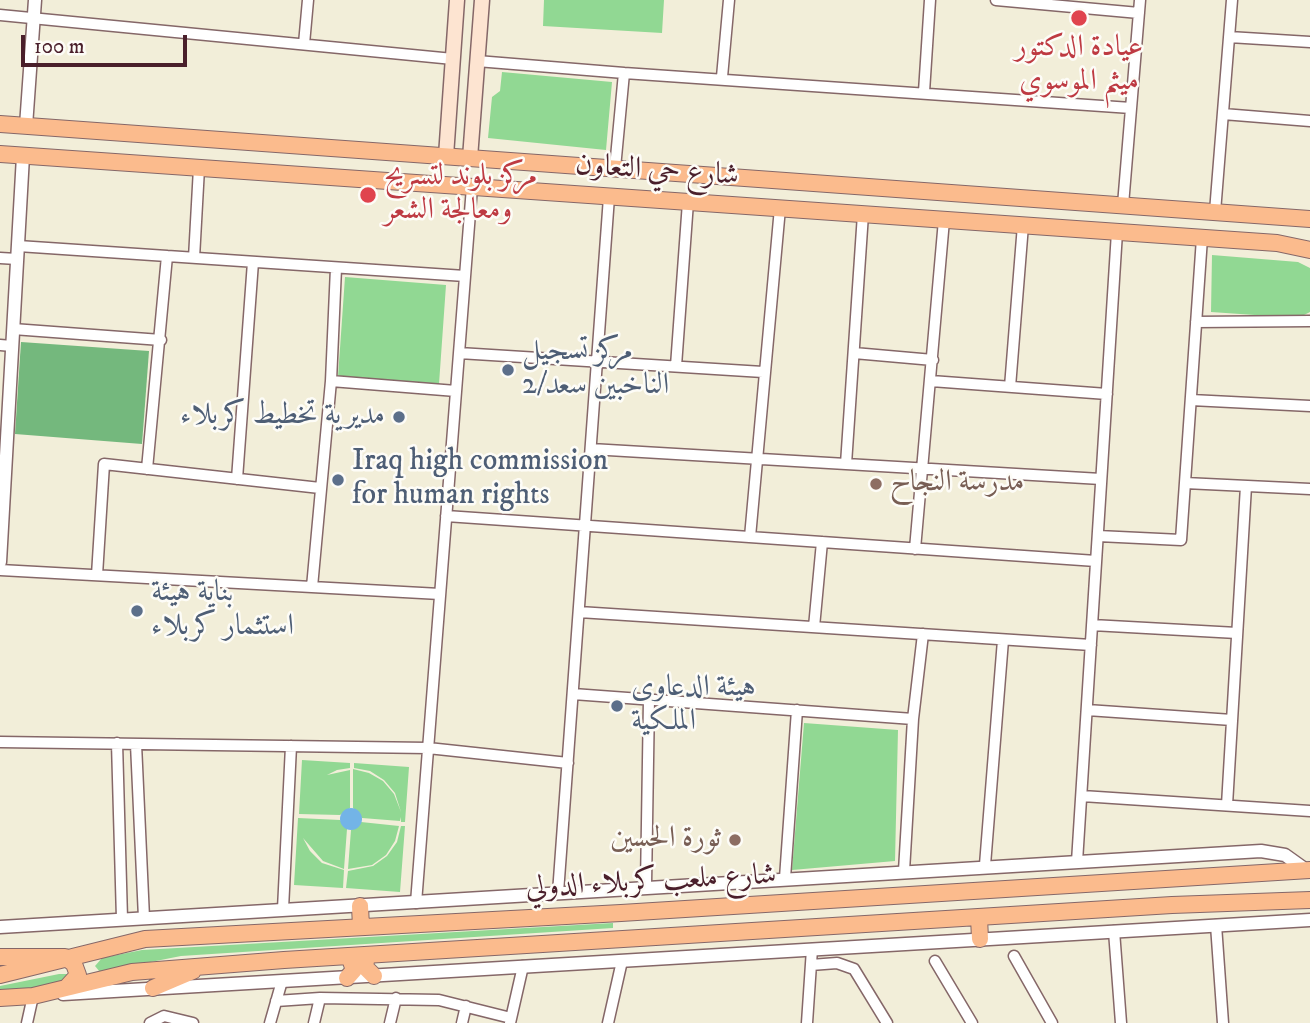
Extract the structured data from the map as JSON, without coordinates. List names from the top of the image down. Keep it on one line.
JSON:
{"streets":{"main road":["شارع حي التعاون","شارع ملعب كربلاء الدولي"]},"places":["عيادة الدكتور ميثم الموسوي","مركز بلوند لتسريح ومعالجة الشعر","مركز تسجيل الناخبين سعد/2","مديرية تخطيط كربلاء","Iraq high commission for human rights","مدرسة النجاح","بناية هيئة استثمار كربلاء","هيئة الدعاوى الملكية","ثورة الحسين"],"scale_bar":"100 m"}
